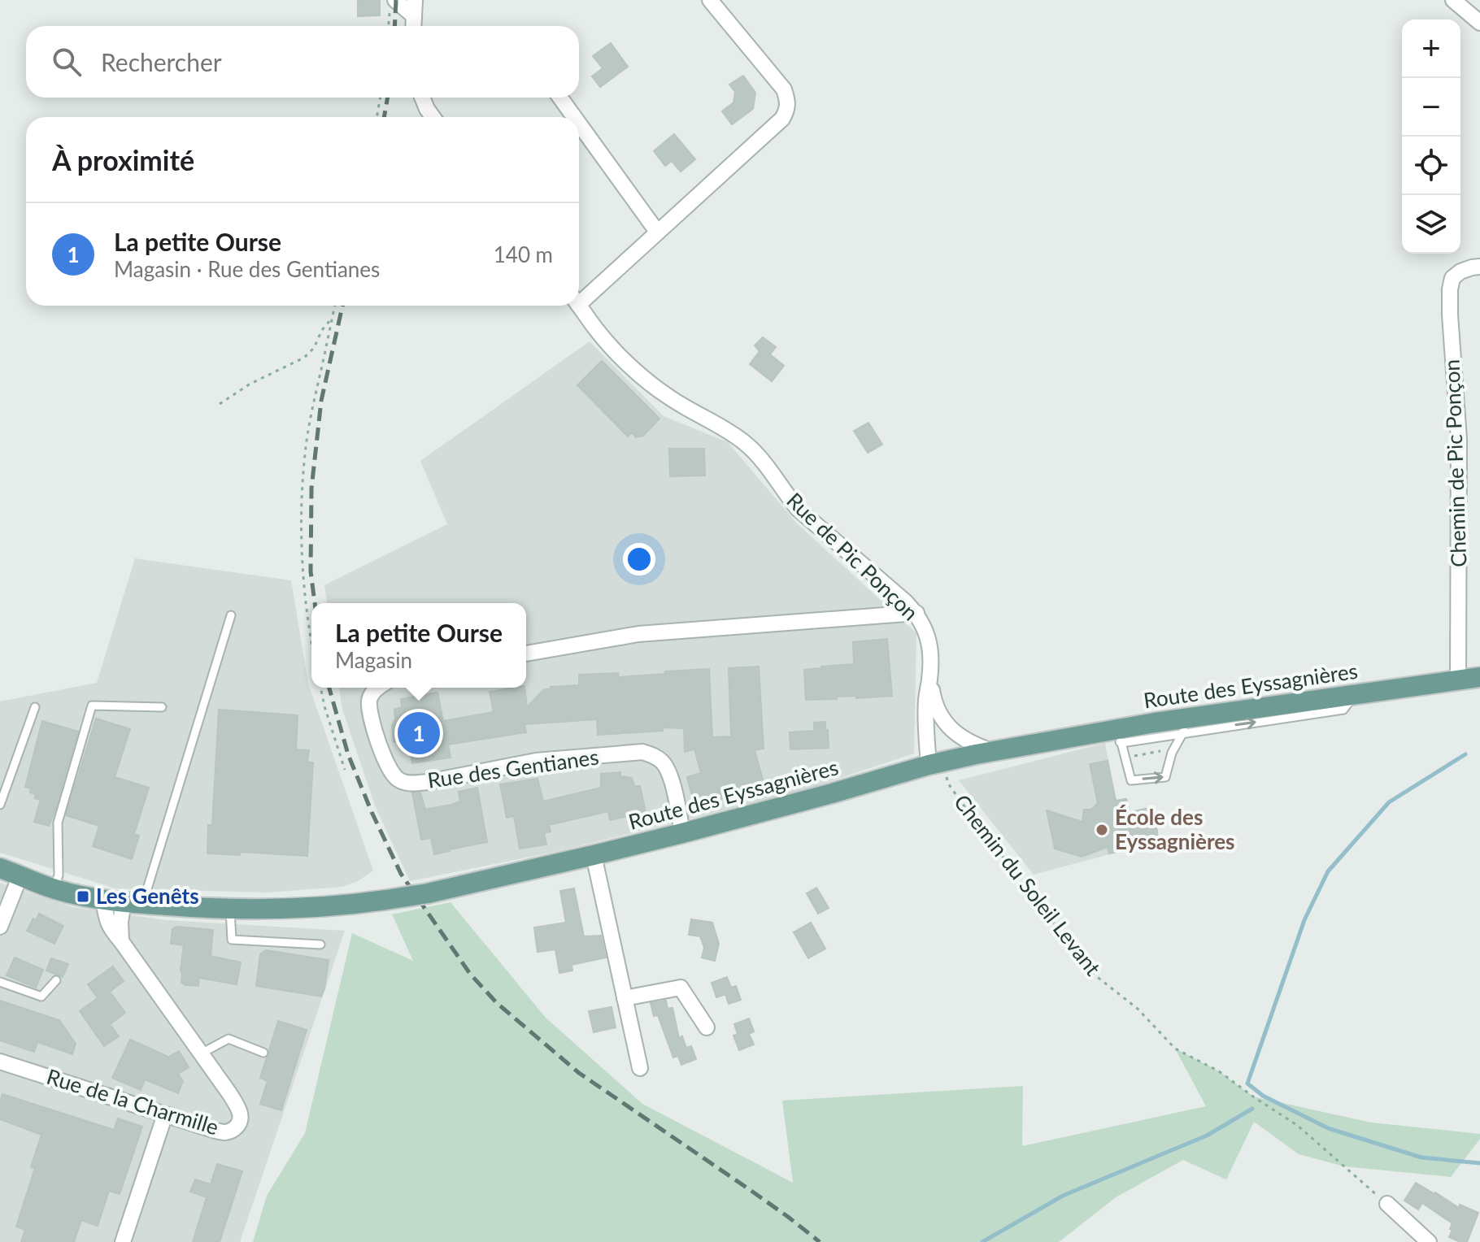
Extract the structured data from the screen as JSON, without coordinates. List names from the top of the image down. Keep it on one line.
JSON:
{"streets":{"main road":["Route des Eyssagnières"],"street":["Chemin de Pic Ponçon","Rue de Pic Ponçon","Rue des Gentianes","Rue de la Charmille"],"path":["Chemin du Soleil Levant"]},"crossings":[["Chemin de Pic Ponçon","Route des Eyssagnières"],["Rue de Pic Ponçon","Route des Eyssagnières"],["Rue de Pic Ponçon","Chemin du Soleil Levant"],["Route des Eyssagnières","Rue des Gentianes"],["Route des Eyssagnières","Chemin du Soleil Levant"],["Route des Eyssagnières","Rue de la Charmille"]],"places":{"other":["École des Eyssagnières"],"transit":["Les Genêts"]},"page":{"map_buttons":["+","−"],"search":"Rechercher","heading":"À proximité","list":[{"mark":"1","name":"La petite Ourse","note":"Magasin · Rue des Gentianes","value":"140 m"}],"popup":["La petite Ourse","Magasin"],"pins":"1"}}
